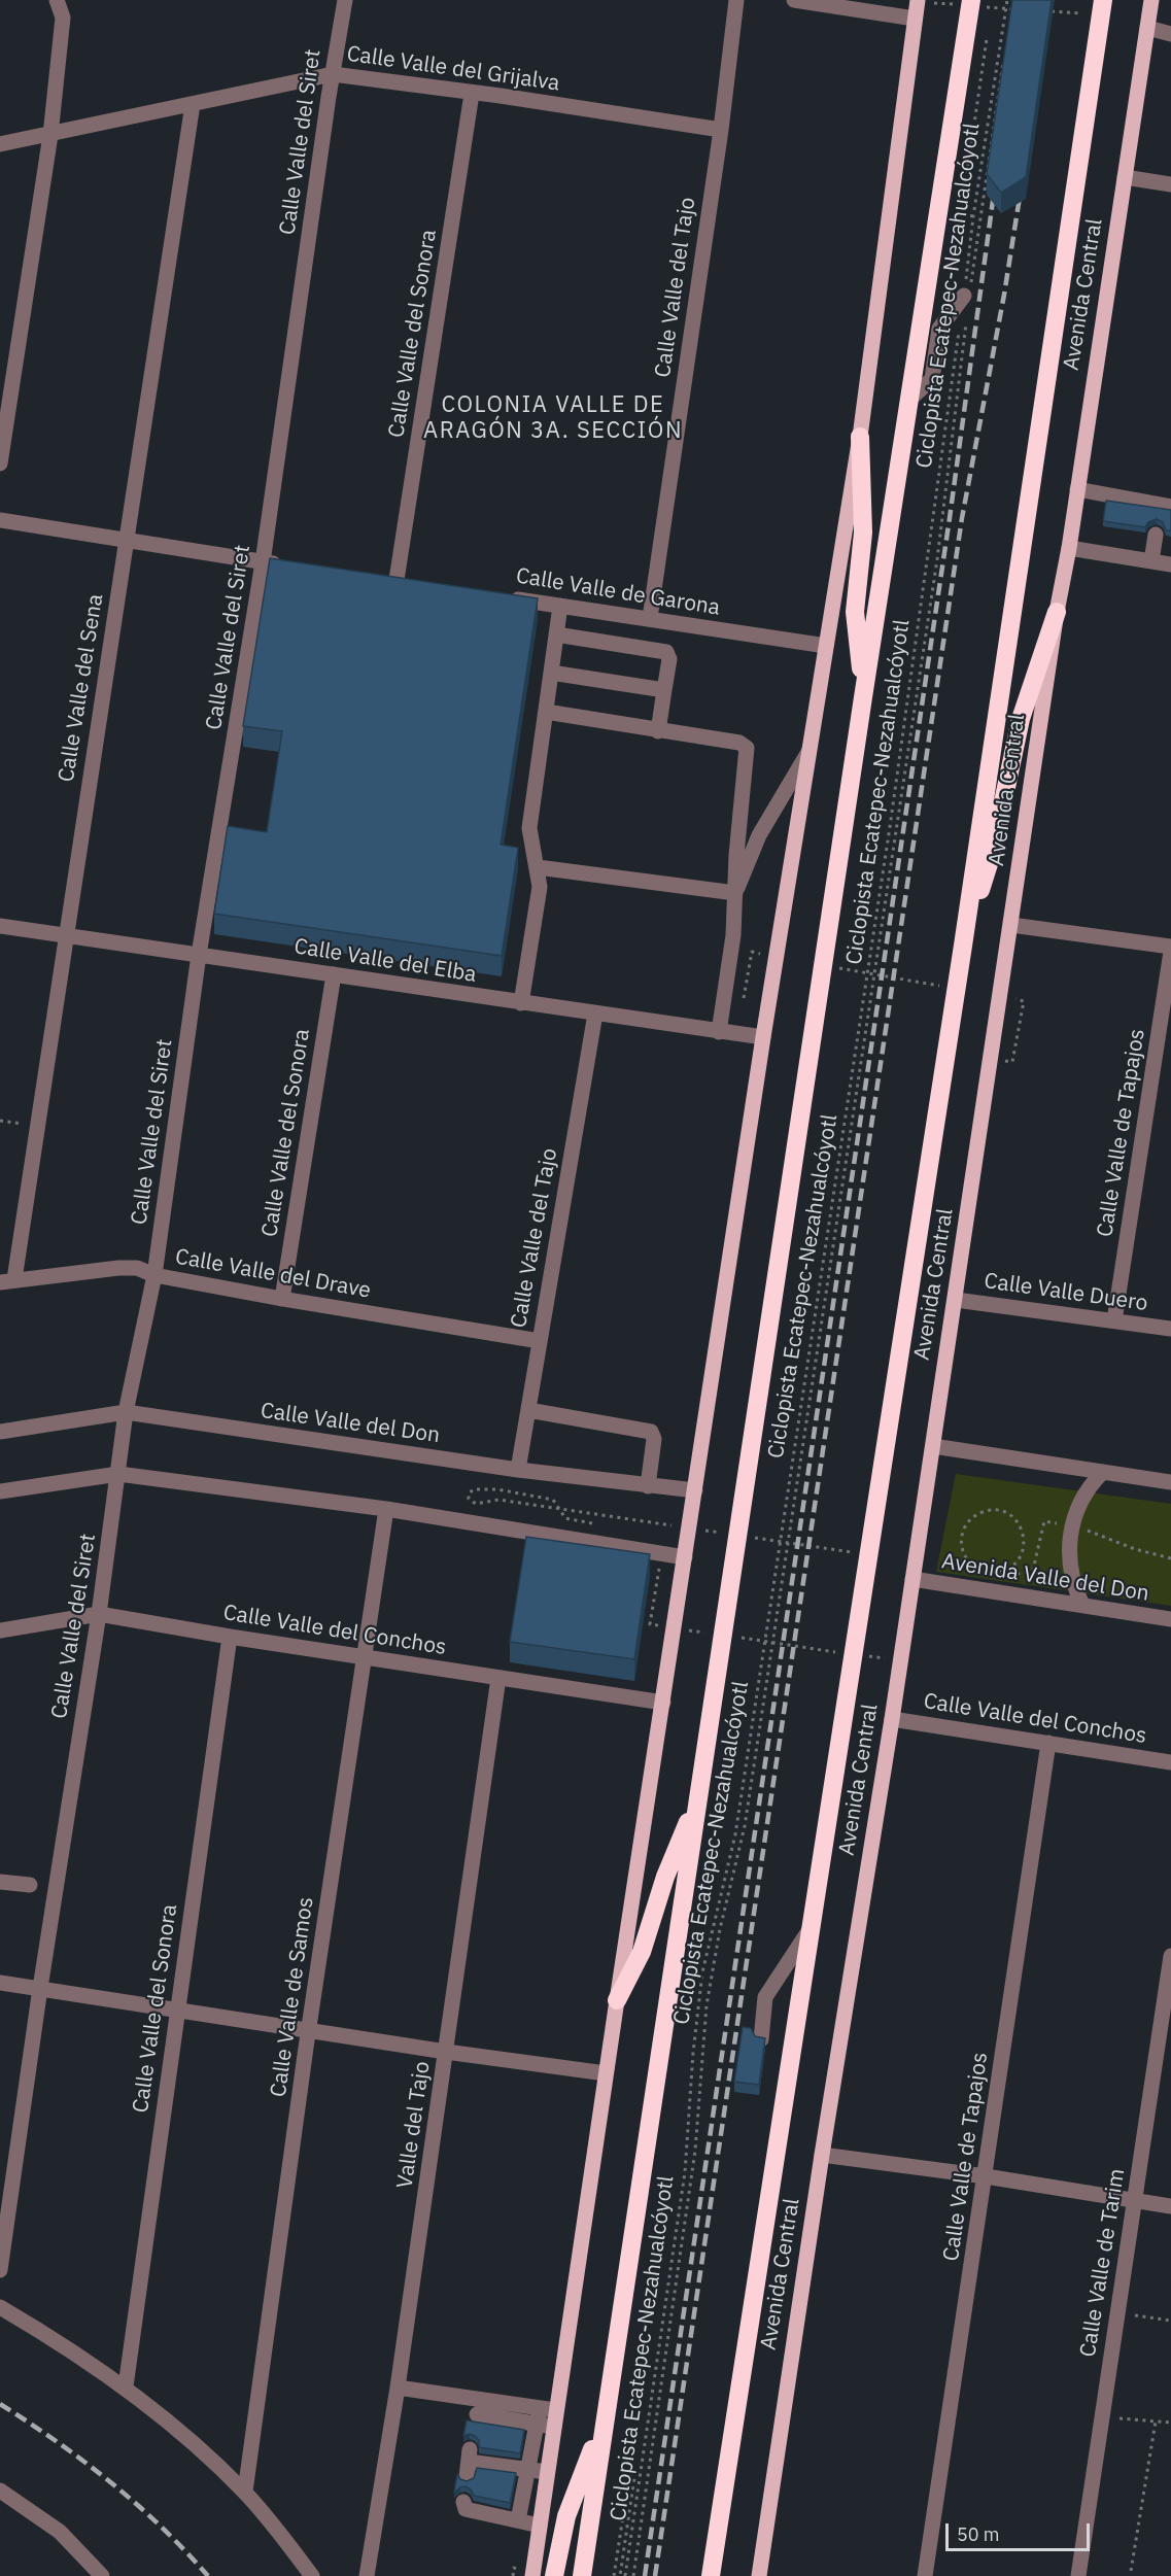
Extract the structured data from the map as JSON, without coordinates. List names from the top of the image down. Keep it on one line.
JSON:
{"streets":{"highway":["Avenida Central"],"street":["Calle Valle del Grijalva","Calle Valle del Siret","Calle Valle del Tajo","Calle Valle del Sonora","Calle Valle de Garona","Calle Valle del Sena","Calle Valle del Elba","Calle Valle de Tapajos","Calle Valle del Drave","Calle Valle Duero","Calle Valle del Don","Avenida Valle del Don","Calle Valle del Conchos","Calle Valle de Samos","Valle del Tajo","Calle Valle de Tarim"],"path":["Ciclopista Ecatepec-Nezahualcóyotl"]},"crossings":[["Calle Valle del Grijalva","Calle Valle del Siret"],["Calle Valle del Grijalva","Calle Valle del Tajo"],["Calle Valle del Grijalva","Calle Valle del Sonora"],["Calle Valle del Grijalva","Calle Valle del Sena"],["Calle Valle del Siret","Calle Valle del Elba"],["Calle Valle del Siret","Calle Valle del Drave"],["Calle Valle del Siret","Calle Valle del Don"],["Calle Valle del Siret","Calle Valle del Conchos"],["Calle Valle del Tajo","Calle Valle de Garona"],["Calle Valle del Tajo","Calle Valle del Elba"],["Calle Valle del Tajo","Calle Valle del Drave"],["Calle Valle del Tajo","Calle Valle del Don"],["Avenida Central","Calle Valle Duero"],["Avenida Central","Avenida Valle del Don"],["Avenida Central","Calle Valle del Conchos"],["Calle Valle del Sonora","Calle Valle del Elba"],["Calle Valle del Sonora","Calle Valle del Drave"],["Calle Valle del Sonora","Calle Valle del Conchos"],["Calle Valle del Sena","Calle Valle del Elba"],["Calle Valle del Sena","Calle Valle del Drave"],["Calle Valle de Tapajos","Calle Valle Duero"],["Calle Valle de Tapajos","Calle Valle del Conchos"],["Calle Valle del Conchos","Calle Valle de Samos"],["Calle Valle del Conchos","Valle del Tajo"]],"districts":["COLONIA VALLE DE ARAGÓN 3A. SECCIÓN"],"scale_bar":"50 m"}
